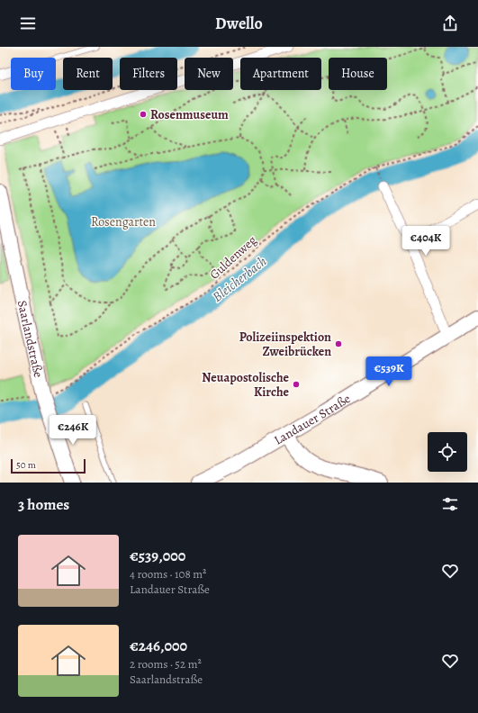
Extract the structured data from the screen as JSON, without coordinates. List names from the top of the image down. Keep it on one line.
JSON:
{"streets":{"main road":["Saarlandstraße","Landauer Straße"],"path":["Guldenweg"]},"crossings":[["Guldenweg","Saarlandstraße"]],"water":["Bleicherbach"],"parks":["Rosengarten"],"places":["Rosenmuseum","Polizeiinspektion Zweibrücken","Neuapostolische Kirche"],"scale_bar":"50 m","page":{"header":"Dwello","chip":["Buy","Rent","Filters","New","Apartment","House"],"price":["€404K","€539K","€246K"],"scale":"50 m","heading":"3 homes","list":[{"name":"€539,000","note":"4 rooms · 108 m² · Landauer Straße"},{"name":"€246,000","note":"2 rooms · 52 m² · Saarlandstraße"}]}}
